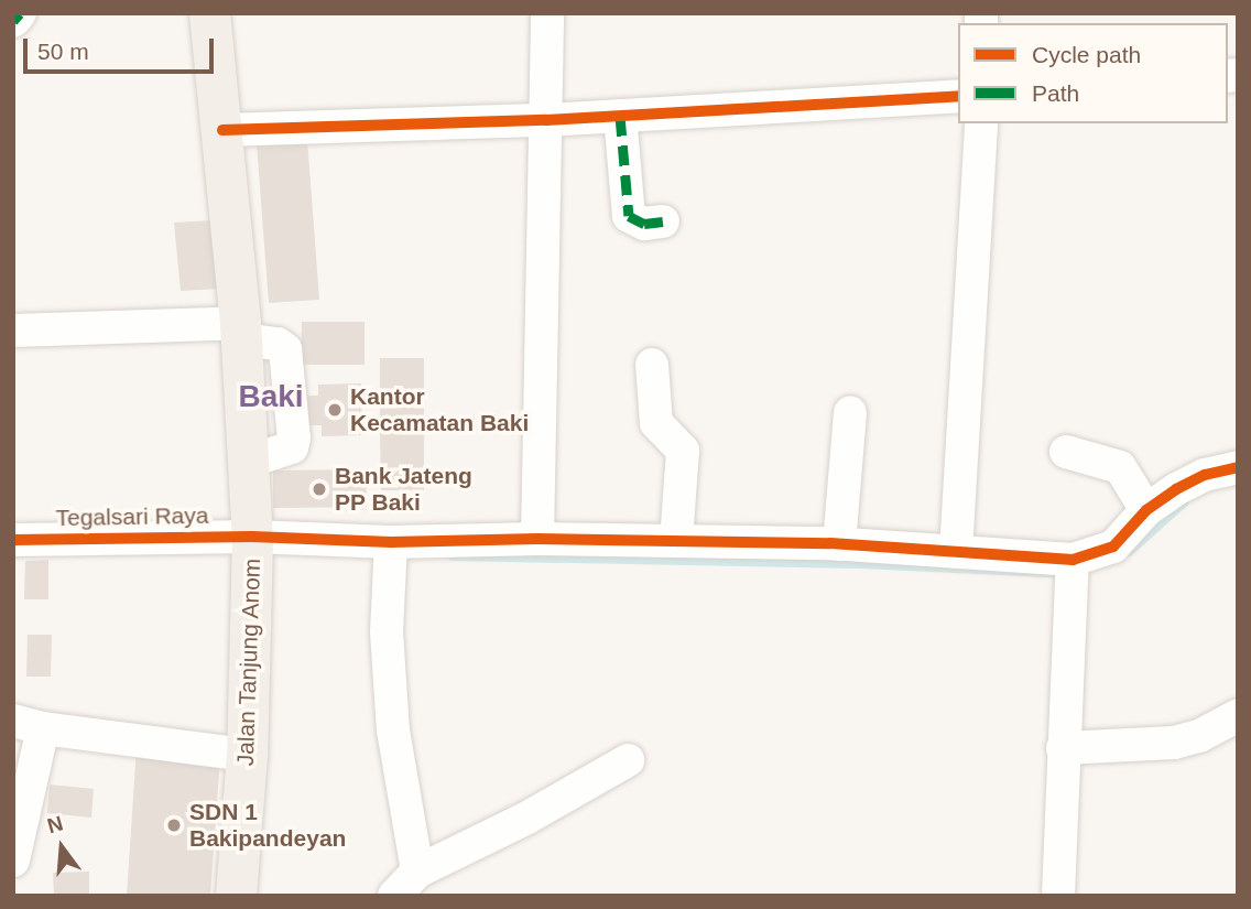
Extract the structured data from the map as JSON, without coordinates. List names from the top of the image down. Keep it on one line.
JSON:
{"streets":{"main road":["Jalan Tanjung Anom"],"street":["Tegalsari Raya"]},"crossings":[["Tegalsari Raya","Jalan Tanjung Anom"]],"districts":["Baki"],"places":["Kantor Kecamatan Baki","Bank Jateng PP Baki","SDN 1 Bakipandeyan"],"legend":["Cycle path","Path"],"scale_bar":"50 m","north":"top"}
